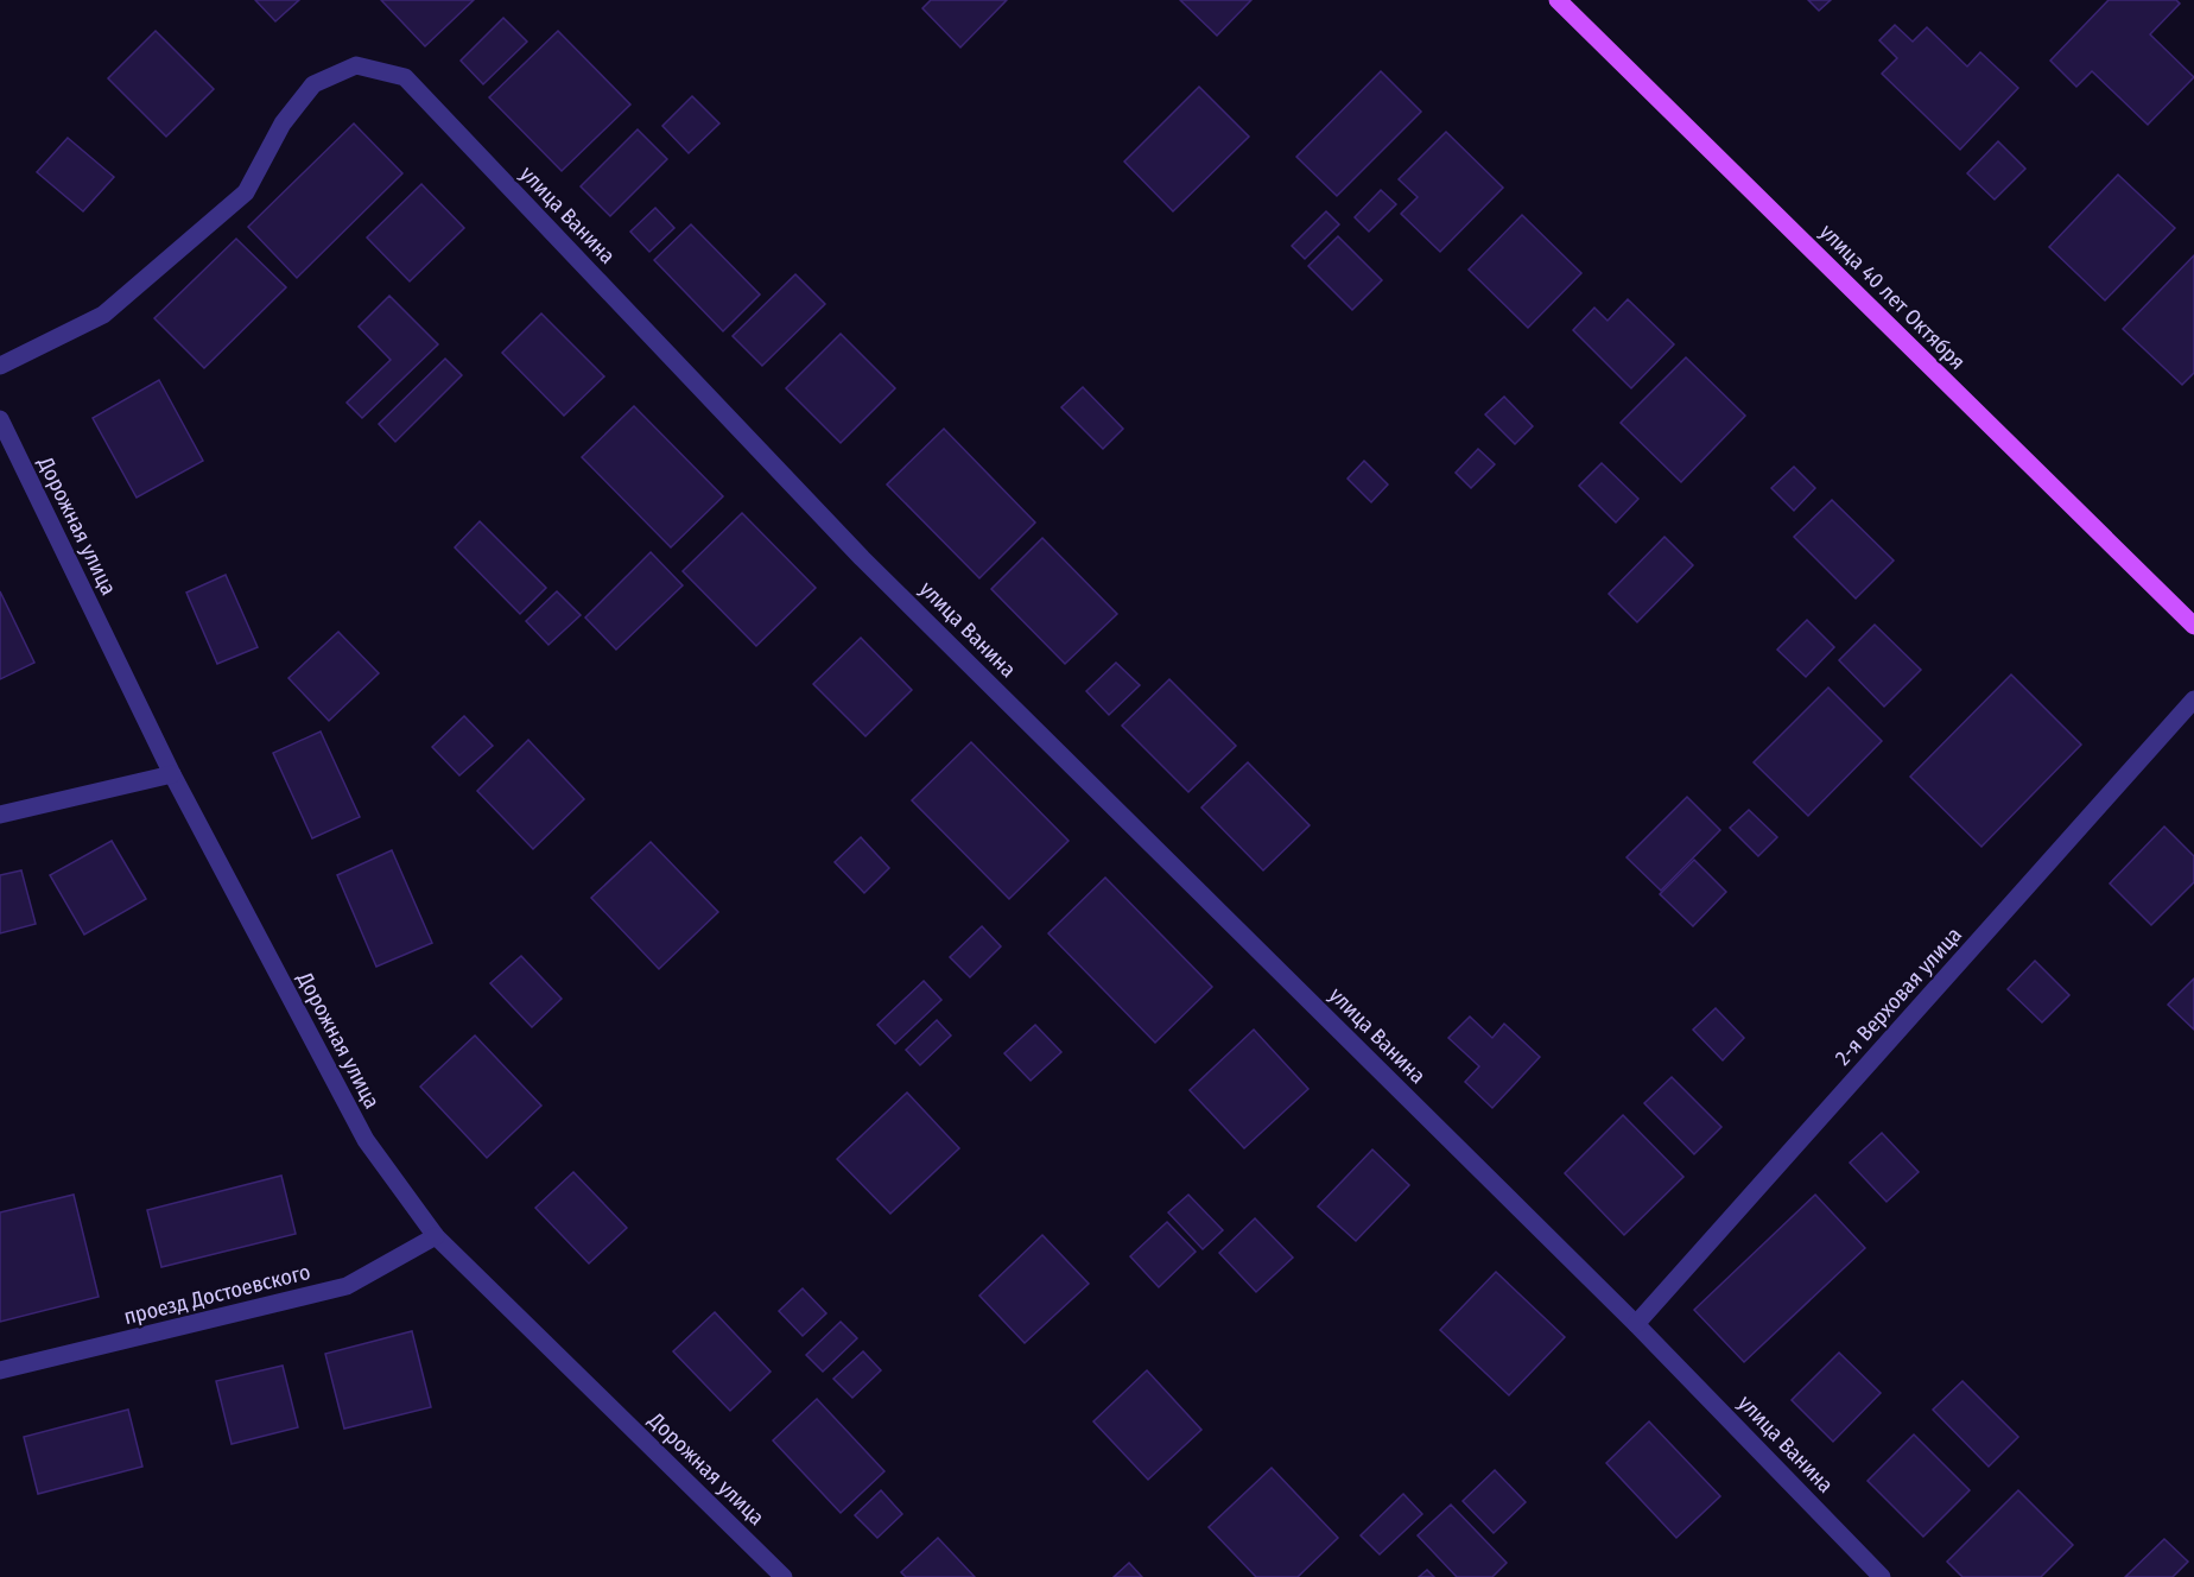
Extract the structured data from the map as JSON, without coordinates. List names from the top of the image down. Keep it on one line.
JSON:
{"streets":{"main road":["улица 40 лет Октября"],"street":["улица Ванина","Дорожная улица","2-я Верховая улица","проезд Достоевского"]},"crossings":[["улица Ванина","2-я Верховая улица"],["Дорожная улица","проезд Достоевского"]]}
